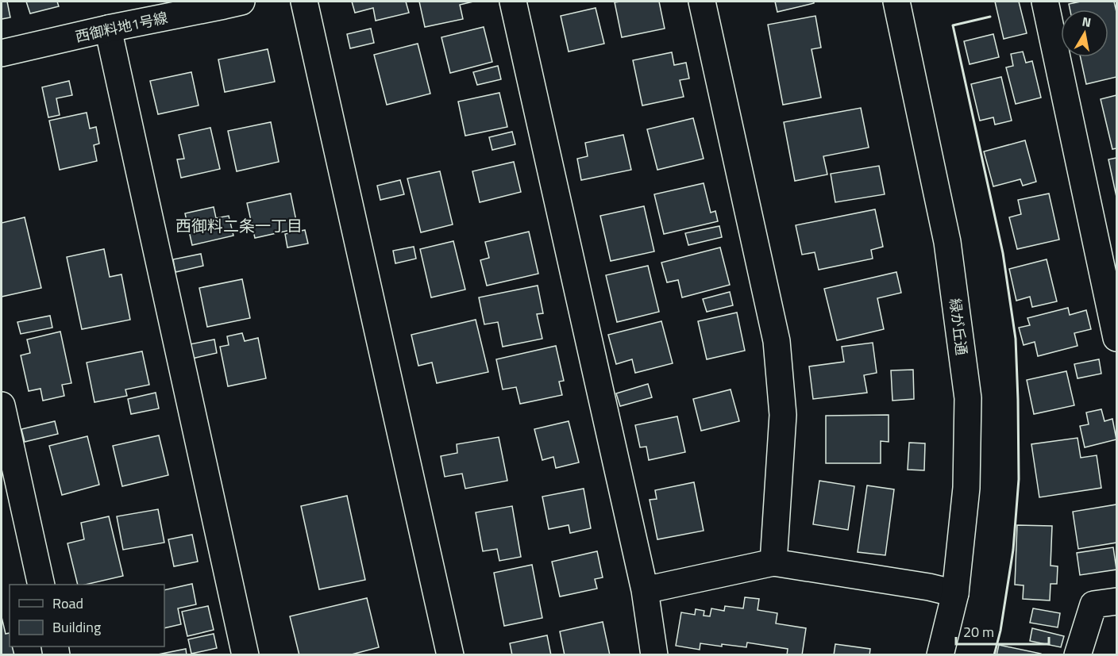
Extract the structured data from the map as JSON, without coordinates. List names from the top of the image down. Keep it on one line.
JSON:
{"streets":{"street":["西御料地1号線","緑が丘通"]},"districts":["西御料二条一丁目"],"legend":["Road","Building"],"scale_bar":"20 m","north":"top"}
